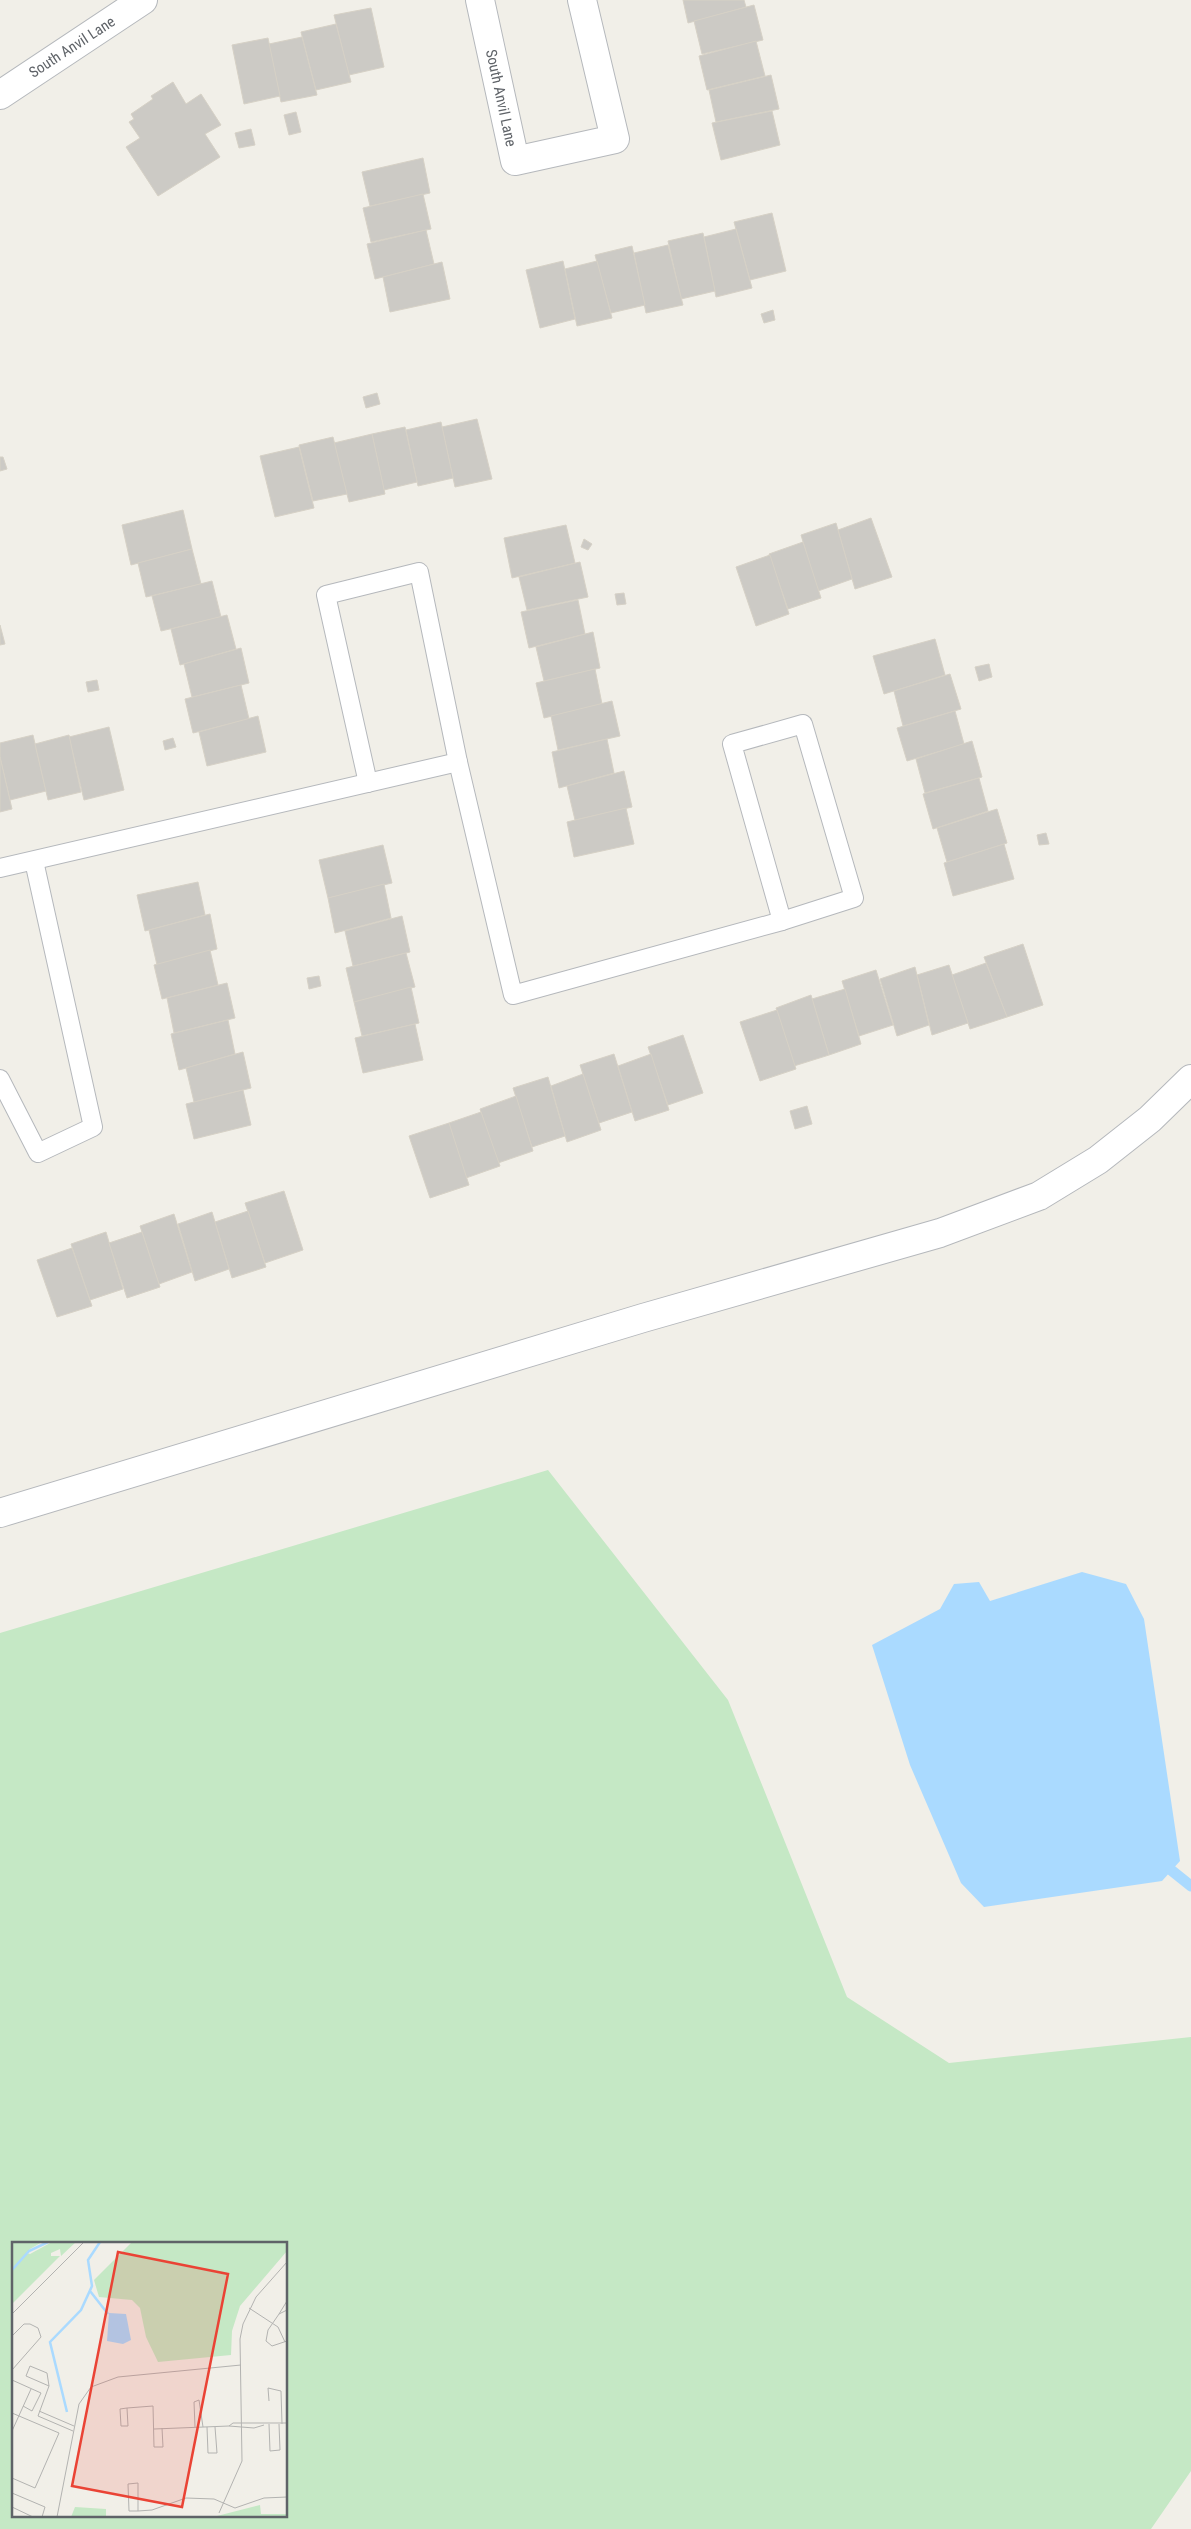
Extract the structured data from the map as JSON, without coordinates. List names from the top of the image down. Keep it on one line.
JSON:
{"streets":{"street":["South Anvil Lane"]}}
